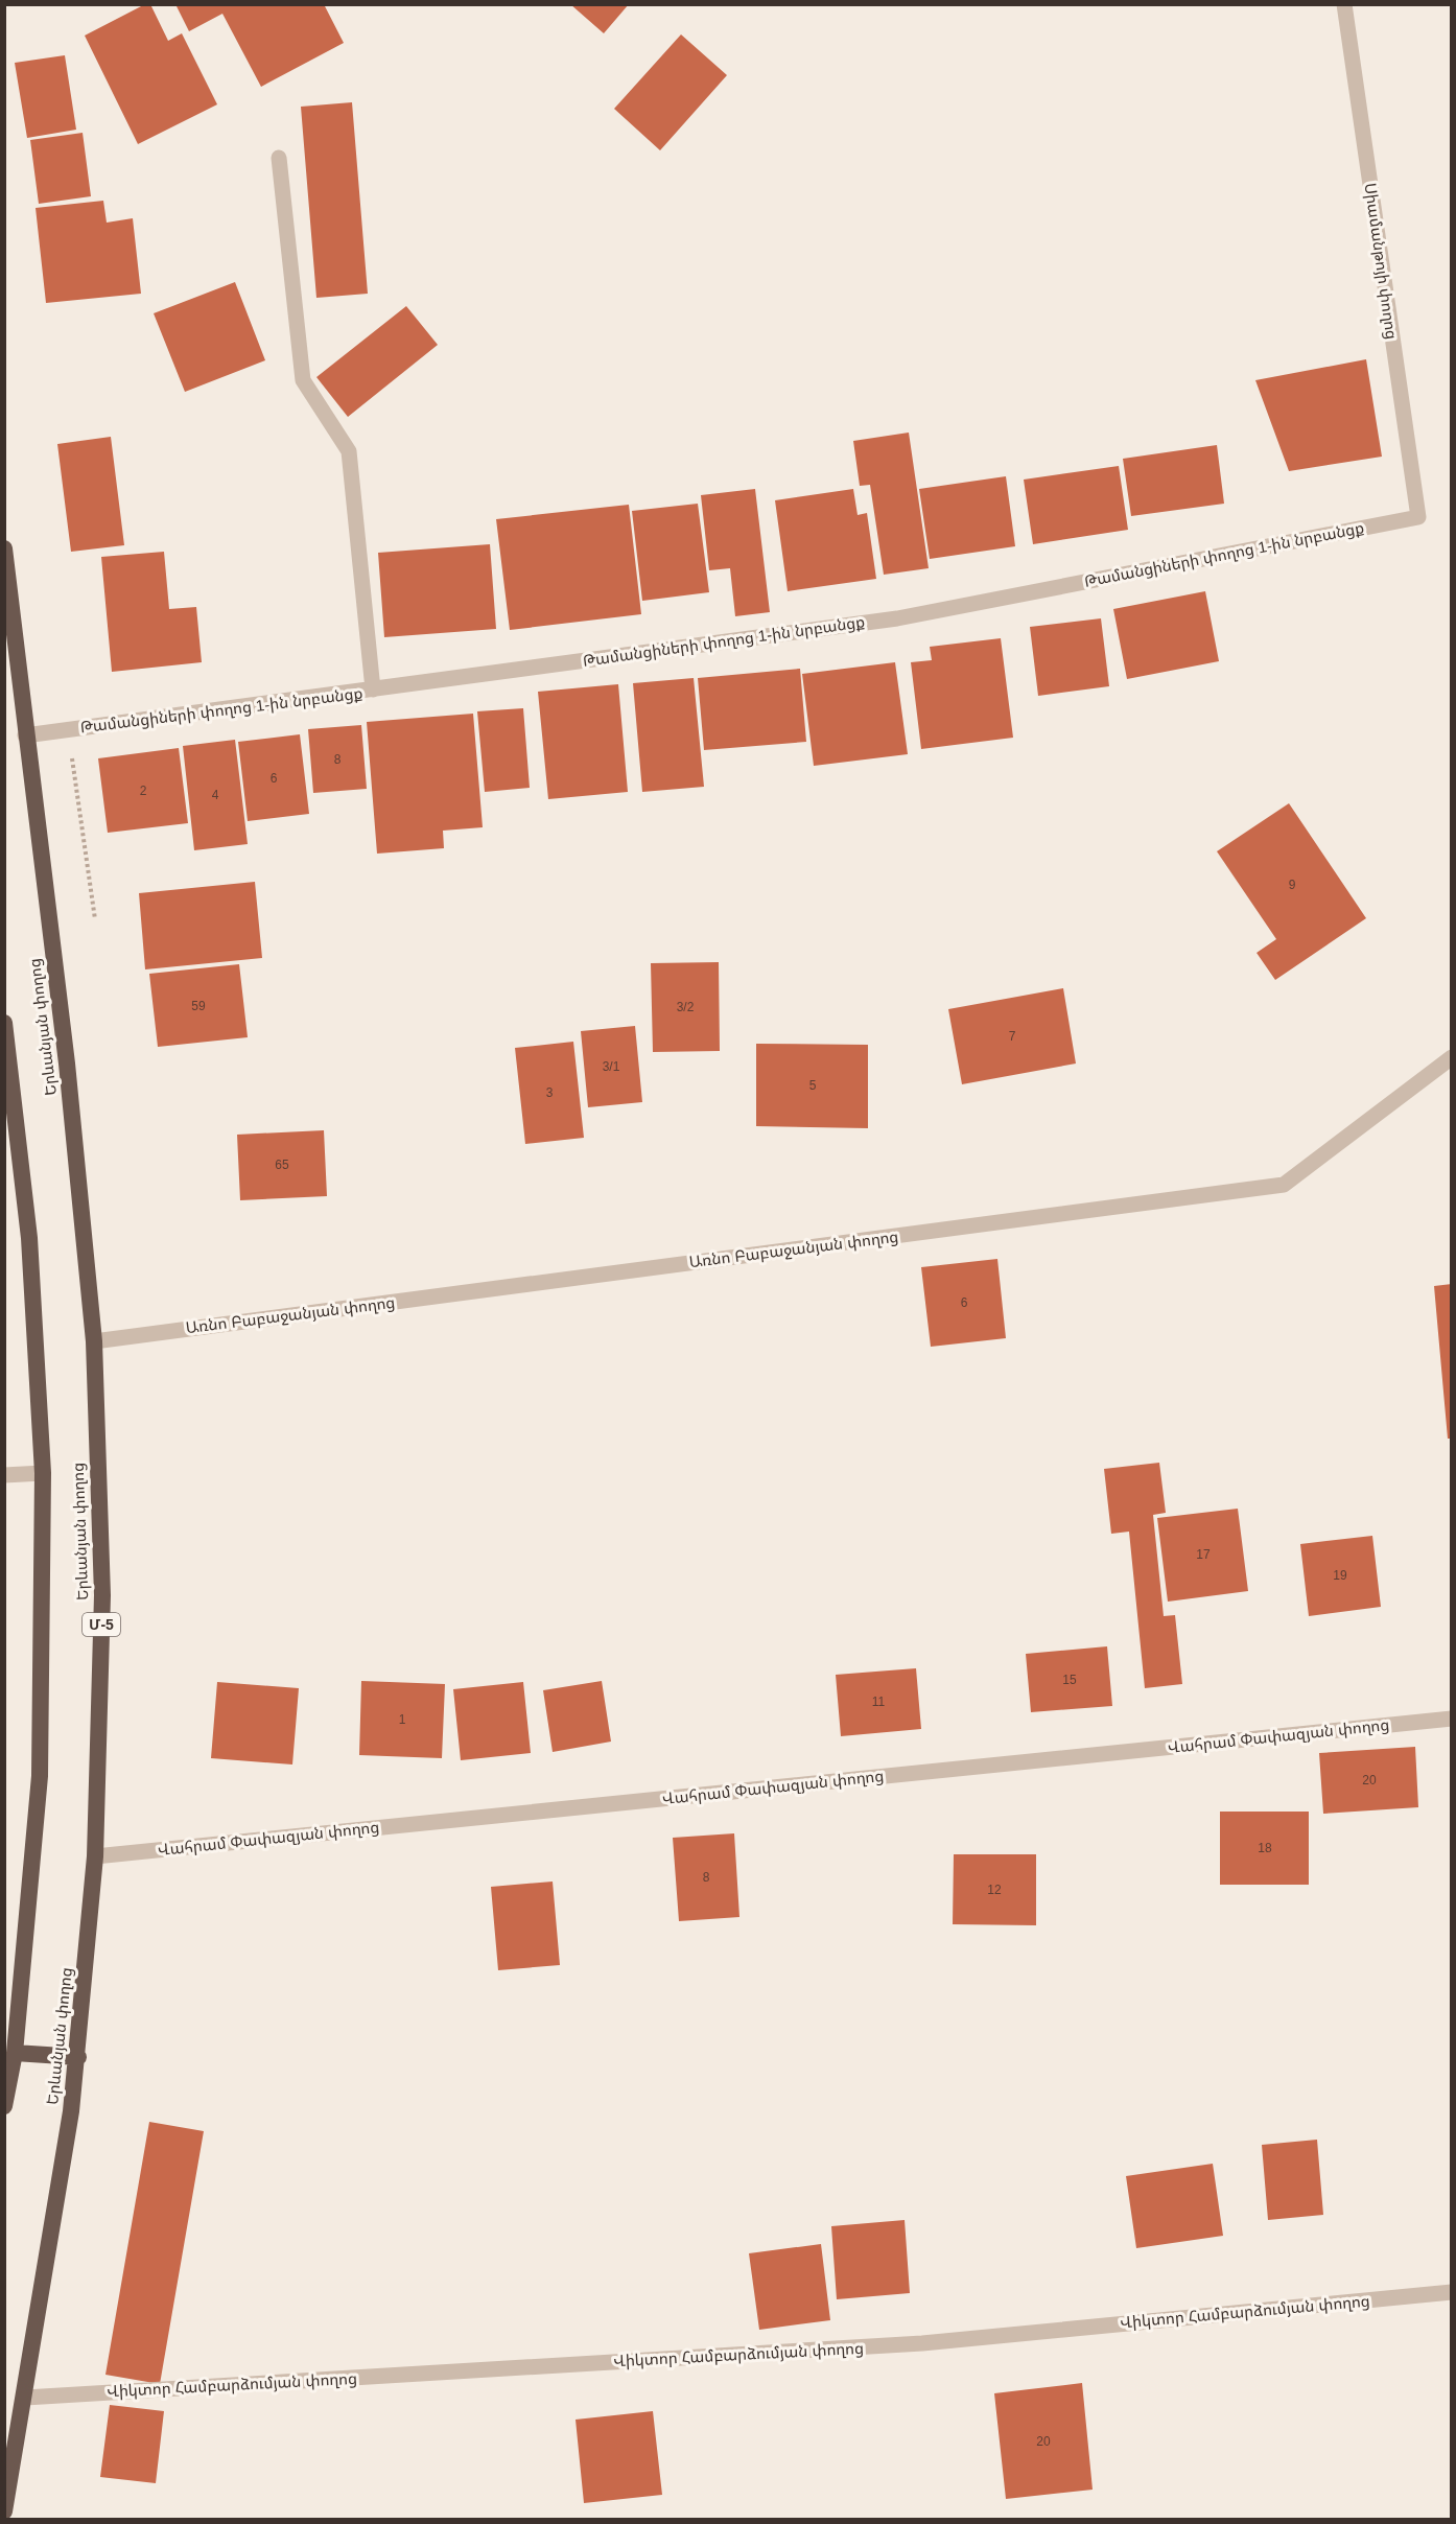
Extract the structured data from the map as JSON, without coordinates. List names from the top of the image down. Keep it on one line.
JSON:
{"streets":{"highway":["Երևանյան փողոց","Մ-5"],"street":["Սիամանթոյի փողոց","Թամանցիների փողոց 1-ին նրբանցք","Առնո Բաբաջանյան փողոց","Վահրամ Փափազյան փողոց","Վիկտոր Համբարձումյան փողոց"]},"crossings":[["Սիամանթոյի փողոց","Թամանցիների փողոց 1-ին նրբանցք"],["Թամանցիների փողոց 1-ին նրբանցք","Երևանյան փողոց"],["Երևանյան փողոց","Առնո Բաբաջանյան փողոց"],["Երևանյան փողոց","Վահրամ Փափազյան փողոց"],["Երևանյան փողոց","Վիկտոր Համբարձումյան փողոց"]],"house_numbers":["8","6","2","4","9","59","3/2","7","3/1","5","3","65","6","17","19","15","11","1","20","18","8","12","20"]}
